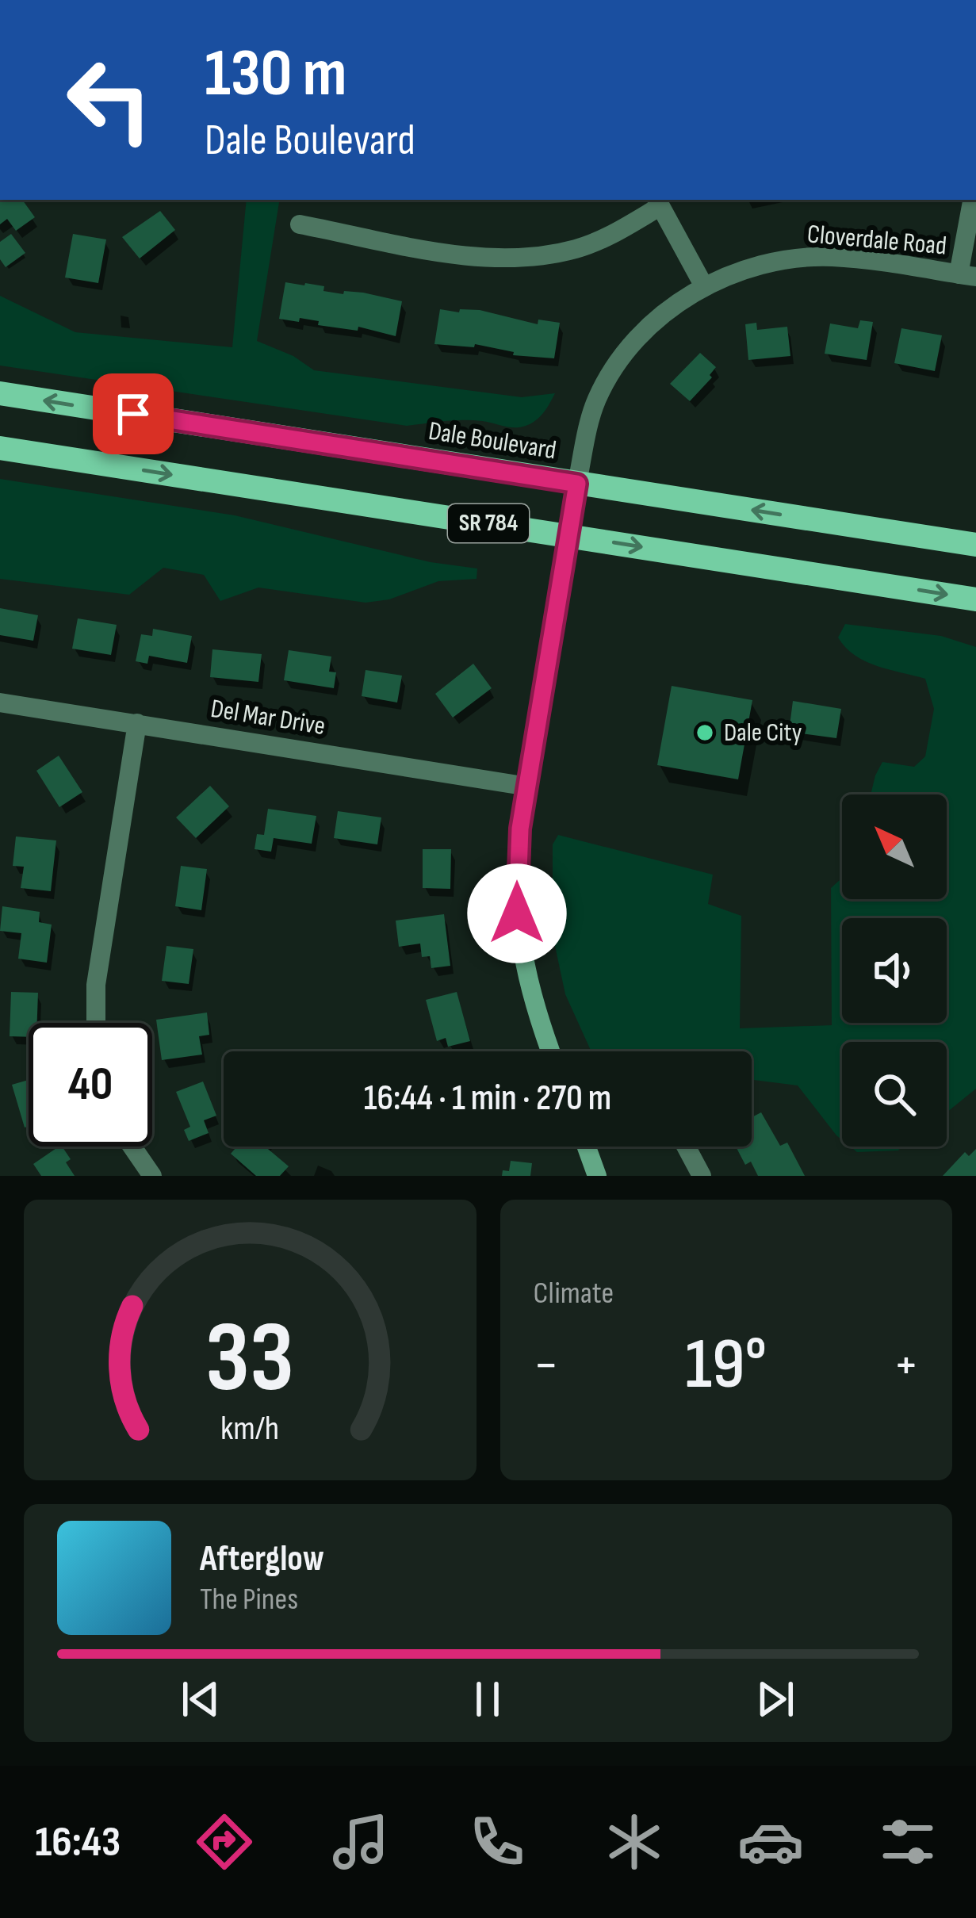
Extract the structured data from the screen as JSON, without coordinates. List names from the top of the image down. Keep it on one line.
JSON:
{"streets":{"main road":["Dale Boulevard","SR 784"],"street":["Cloverdale Road","Del Mar Drive"]},"crossings":[["Cloverdale Road","Dale Boulevard"],["Cloverdale Road","SR 784"],["Cloverdale Road","Del Mar Drive"]],"places":["Dale City"],"north":"top left","page":{"turn":["130 m","Dale Boulevard"],"limit":"40","trip":"16:44 · 1 min · 270 m","tile":"Climate","heat":["−","19°","+"],"song":["Afterglow","The Pines"],"tabs":"16:43","gauge":["33","km/h"]}}
